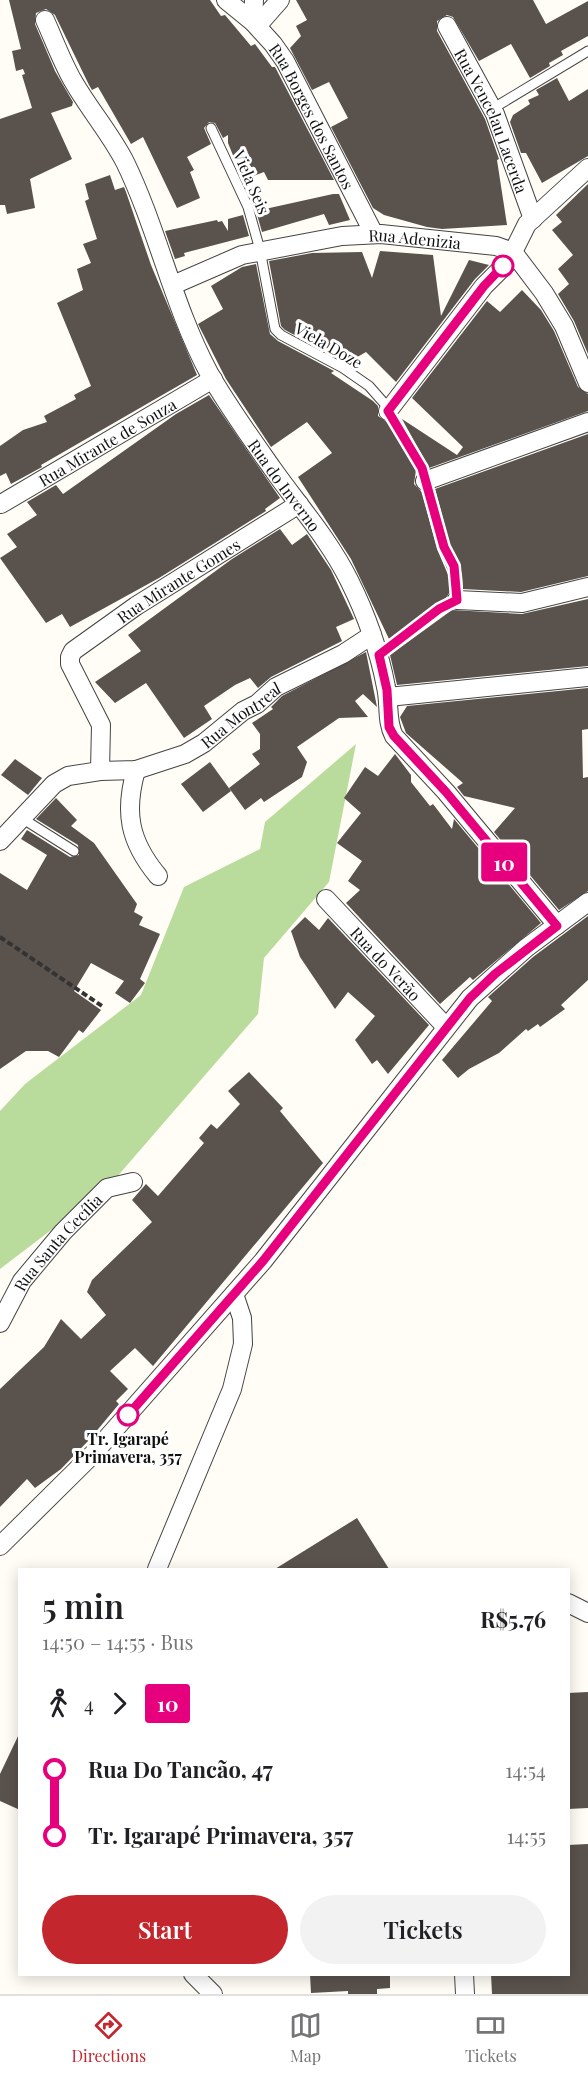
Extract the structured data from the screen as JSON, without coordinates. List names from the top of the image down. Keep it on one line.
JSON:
{"streets":{"street":["Rua Borges dos Santos","Rua Vencelau Lacerda","Rua Adenizia","Rua Mirante de Souza","Rua do Inverno","Rua Mirante Gomes","Rua Montreal","Rua do Verão","Rua Santa Cecília"],"lane":["Viela Seis","Viela Doze"]},"crossings":[["Rua Borges dos Santos","Rua Adenizia"],["Viela Seis","Rua Adenizia"],["Viela Seis","Viela Doze"],["Rua Adenizia","Viela Doze"],["Rua Adenizia","Rua do Inverno"],["Rua Mirante de Souza","Rua do Inverno"],["Rua do Inverno","Rua Mirante Gomes"],["Rua do Inverno","Rua Montreal"],["Rua Mirante Gomes","Rua Montreal"]],"places":["Tr. Igarapé Primavera, 357"],"lines":["bus line 10"],"page":{"on_map":"10","heading":["5 min","14:50 – 14:55 · Bus","R$5.76"],"legs":["4","10"],"list":[{"name":"Rua Do Tancão, 47","value":"14:54"},{"name":"Tr. Igarapé Primavera, 357","value":"14:55"}],"buttons":["Start","Tickets"],"tabs":["Directions","Map","Tickets"]}}
